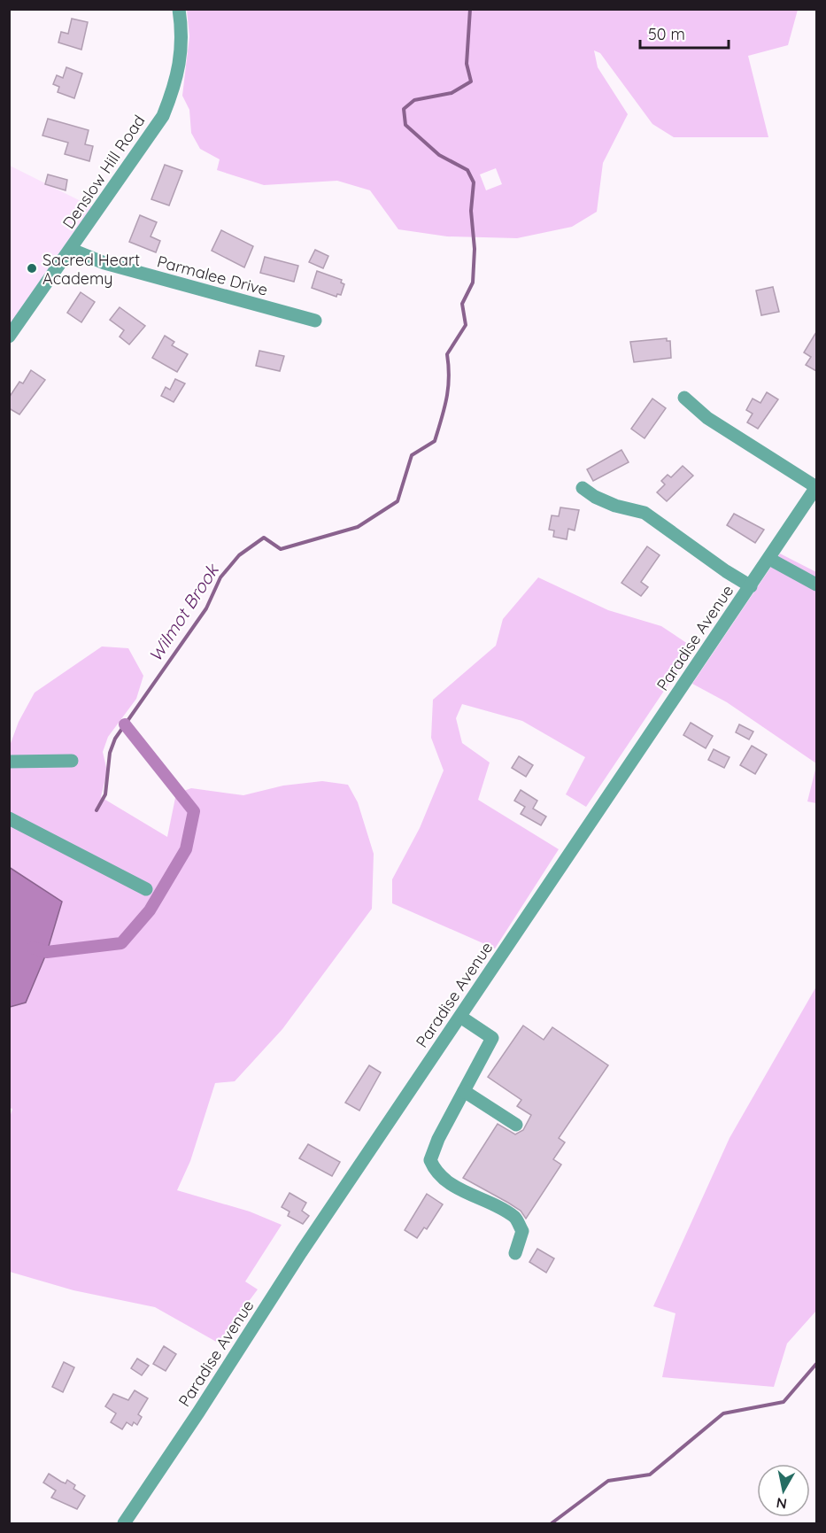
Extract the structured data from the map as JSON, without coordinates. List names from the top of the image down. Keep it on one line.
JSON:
{"streets":{"street":["Denslow Hill Road","Parmalee Drive","Paradise Avenue"]},"crossings":[["Denslow Hill Road","Parmalee Drive"]],"water":["Wilmot Brook"],"places":["Sacred Heart Academy"],"scale_bar":"50 m","north":"bottom"}
